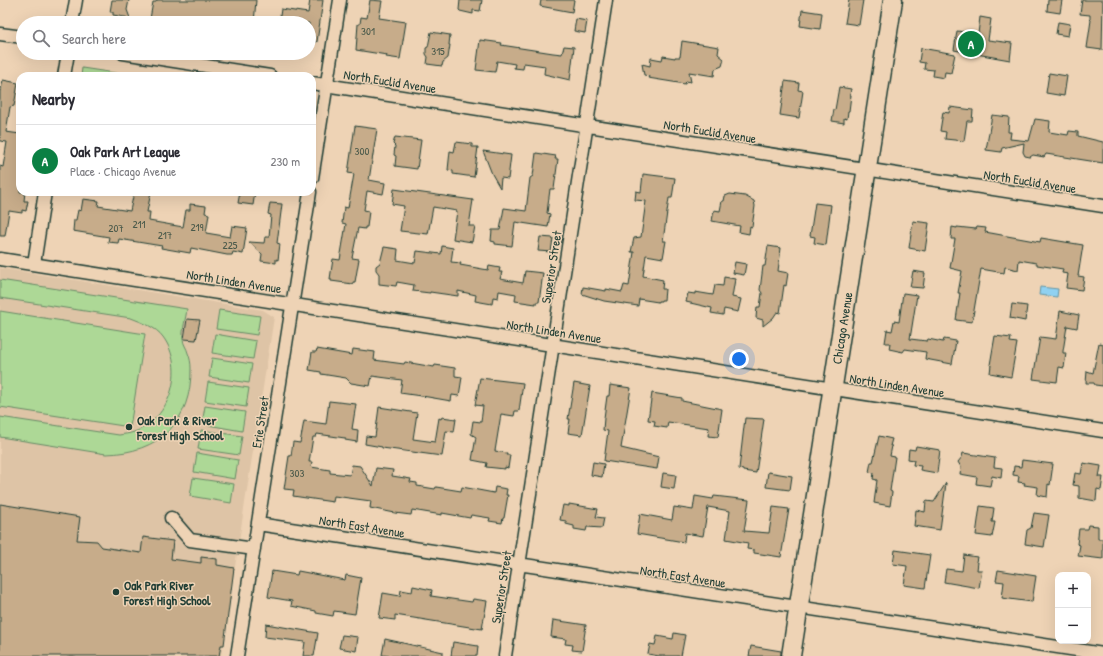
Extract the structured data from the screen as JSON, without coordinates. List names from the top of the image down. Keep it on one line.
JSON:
{"streets":{"main road":["Chicago Avenue"],"street":["North Euclid Avenue","Superior Street","North Linden Avenue","Erie Street","North East Avenue"]},"crossings":[["North Euclid Avenue","Superior Street"],["North Euclid Avenue","Chicago Avenue"],["Superior Street","North Linden Avenue"],["Superior Street","North East Avenue"],["North Linden Avenue","Chicago Avenue"],["North Linden Avenue","Erie Street"],["Chicago Avenue","North East Avenue"],["Erie Street","North East Avenue"]],"places":["Oak Park & River Forest High School","Oak Park River Forest High School"],"house_numbers":["301","315","300","211","219","207","217","225","303"],"page":{"search":"Search here","pins":"A","heading":"Nearby","list":[{"mark":"A","name":"Oak Park Art League","note":"Place · Chicago Avenue","value":"230 m"}],"map_buttons":["+","−"]}}
